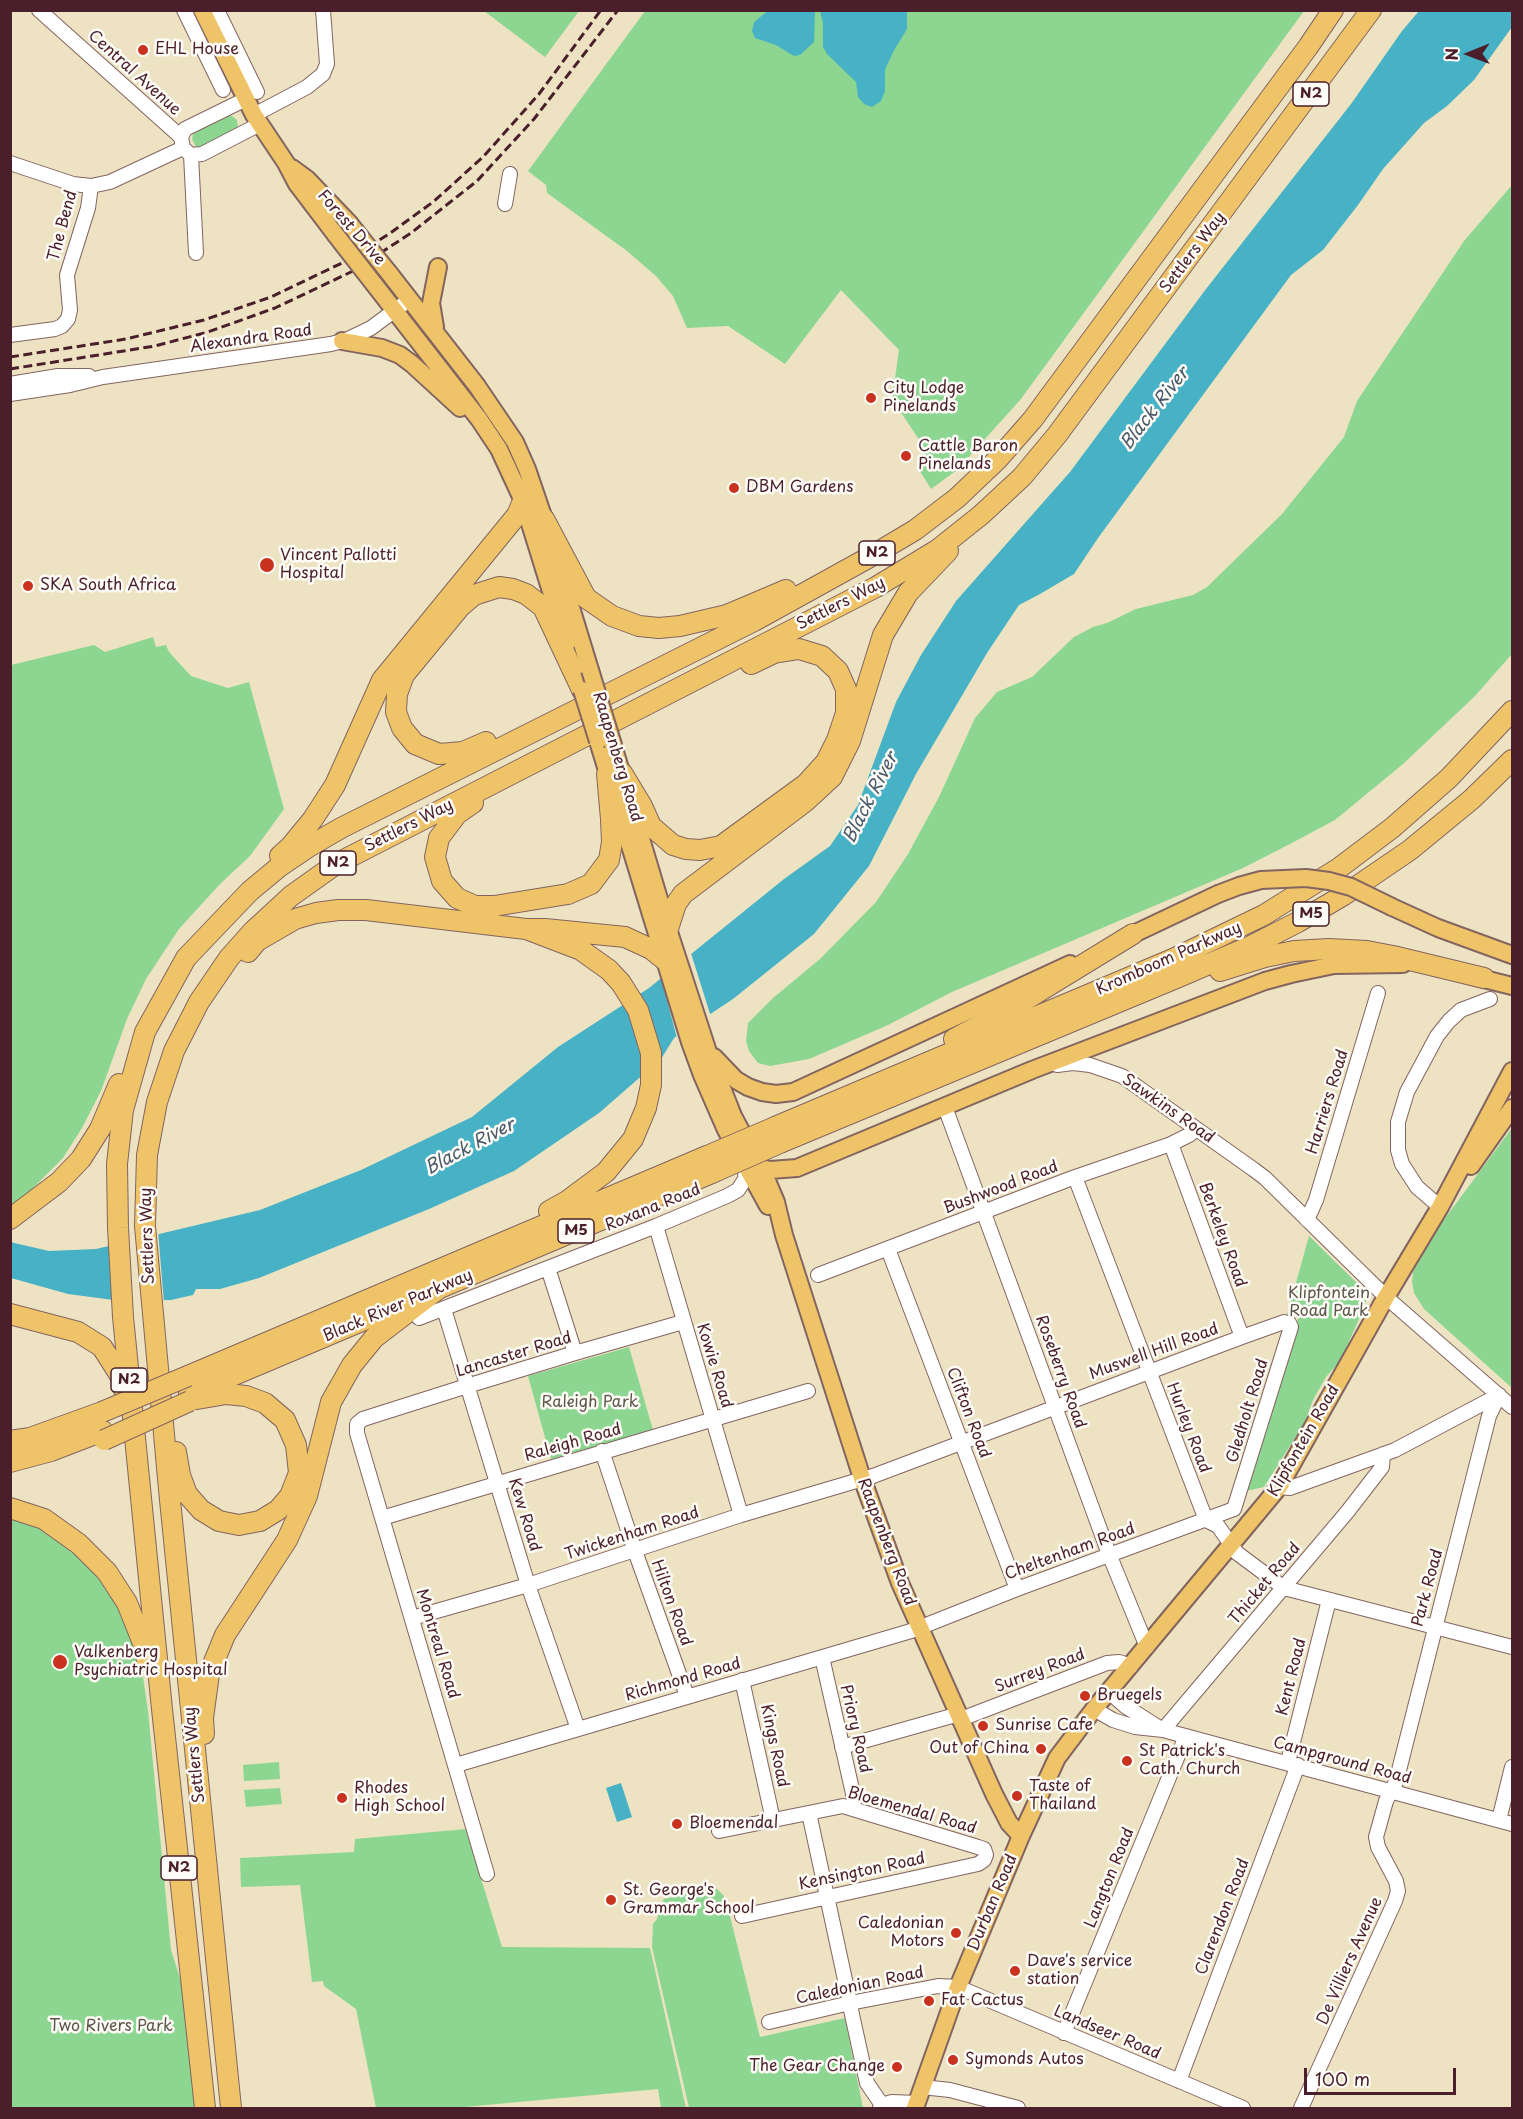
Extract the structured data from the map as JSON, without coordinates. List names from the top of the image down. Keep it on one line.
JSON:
{"streets":{"highway":["N2","Settlers Way","M5","Kromboom Parkway","Black River Parkway"],"main road":["Forest Drive","Raapenberg Road","Sawkins Road","Klipfontein Road","Durban Road"],"street":["Central Avenue","The Bend","Alexandra Road","Harriers Road","Bushwood Road","Roxana Road","Berkeley Road","Muswell Hill Road","Lancaster Road","Kowie Road","Roseberry Road","Gledholt Road","Clifton Road","Hurley Road","Raleigh Road","Kew Road","Twickenham Road","Cheltenham Road","Thicket Road","Park Road","Hilton Road","Montreal Road","Surrey Road","Kent Road","Richmond Road","Priory Road","Kings Road","Campground Road","Bloemendal Road","Kensington Road","Langton Road","Clarendon Road","De Villiers Avenue","Caledonian Road","Landseer Road"]},"crossings":[["Forest Drive","Alexandra Road"],["Forest Drive","Raapenberg Road"],["Alexandra Road","Raapenberg Road"],["Raapenberg Road","Sawkins Road"],["Raapenberg Road","Roxana Road"],["Raapenberg Road","Muswell Hill Road"],["Raapenberg Road","Twickenham Road"],["Raapenberg Road","Cheltenham Road"],["Raapenberg Road","Surrey Road"],["Raapenberg Road","Richmond Road"],["Raapenberg Road","Durban Road"],["Kromboom Parkway","Black River Parkway"],["Harriers Road","Sawkins Road"],["Sawkins Road","Bushwood Road"],["Sawkins Road","Roxana Road"],["Sawkins Road","Roseberry Road"],["Sawkins Road","Klipfontein Road"],["Sawkins Road","Park Road"],["Bushwood Road","Berkeley Road"],["Bushwood Road","Roseberry Road"],["Bushwood Road","Clifton Road"],["Bushwood Road","Hurley Road"],["Roxana Road","Kowie Road"],["Roxana Road","Kew Road"],["Berkeley Road","Muswell Hill Road"],["Muswell Hill Road","Roseberry Road"],["Muswell Hill Road","Gledholt Road"],["Muswell Hill Road","Clifton Road"],["Muswell Hill Road","Hurley Road"],["Muswell Hill Road","Twickenham Road"],["Lancaster Road","Kowie Road"],["Lancaster Road","Kew Road"],["Lancaster Road","Montreal Road"],["Kowie Road","Raleigh Road"],["Kowie Road","Twickenham Road"],["Roseberry Road","Klipfontein Road"],["Roseberry Road","Cheltenham Road"],["Gledholt Road","Cheltenham Road"],["Clifton Road","Cheltenham Road"],["Hurley Road","Klipfontein Road"],["Hurley Road","Cheltenham Road"],["Hurley Road","Thicket Road"],["Klipfontein Road","Surrey Road"],["Klipfontein Road","Campground Road"],["Klipfontein Road","Durban Road"],["Raleigh Road","Kew Road"],["Raleigh Road","Hilton Road"],["Raleigh Road","Montreal Road"],["Kew Road","Twickenham Road"],["Kew Road","Richmond Road"],["Twickenham Road","Hilton Road"],["Twickenham Road","Montreal Road"],["Cheltenham Road","Richmond Road"],["Thicket Road","Campground Road"],["Park Road","Campground Road"],["Park Road","De Villiers Avenue"],["Hilton Road","Richmond Road"],["Montreal Road","Richmond Road"],["Surrey Road","Priory Road"],["Kent Road","Campground Road"],["Kent Road","Clarendon Road"],["Richmond Road","Priory Road"],["Richmond Road","Kings Road"],["Priory Road","Bloemendal Road"],["Kings Road","Bloemendal Road"],["Campground Road","Langton Road"],["Campground Road","Durban Road"],["Campground Road","Clarendon Road"],["Campground Road","De Villiers Avenue"],["Bloemendal Road","Kensington Road"],["Langton Road","Landseer Road"],["Durban Road","Caledonian Road"],["Durban Road","Landseer Road"],["Clarendon Road","Landseer Road"],["Caledonian Road","Landseer Road"]],"water":["Black River"],"parks":["Klipfontein Road Park","Raleigh Park","Two Rivers Park"],"places":["EHL House","City Lodge Pinelands","Cattle Baron Pinelands","DBM Gardens","Vincent Pallotti Hospital","SKA South Africa","Valkenberg Psychiatric Hospital","Bruegels","Sunrise Cafe","Out of China","St Patrick's Cath. Church","Taste of Thailand","Rhodes High School","Bloemendal","St. George's Grammar School","Caledonian Motors","Dave's service station","Fat Cactus","Symonds Autos","The Gear Change"],"scale_bar":"100 m","north":"left"}
